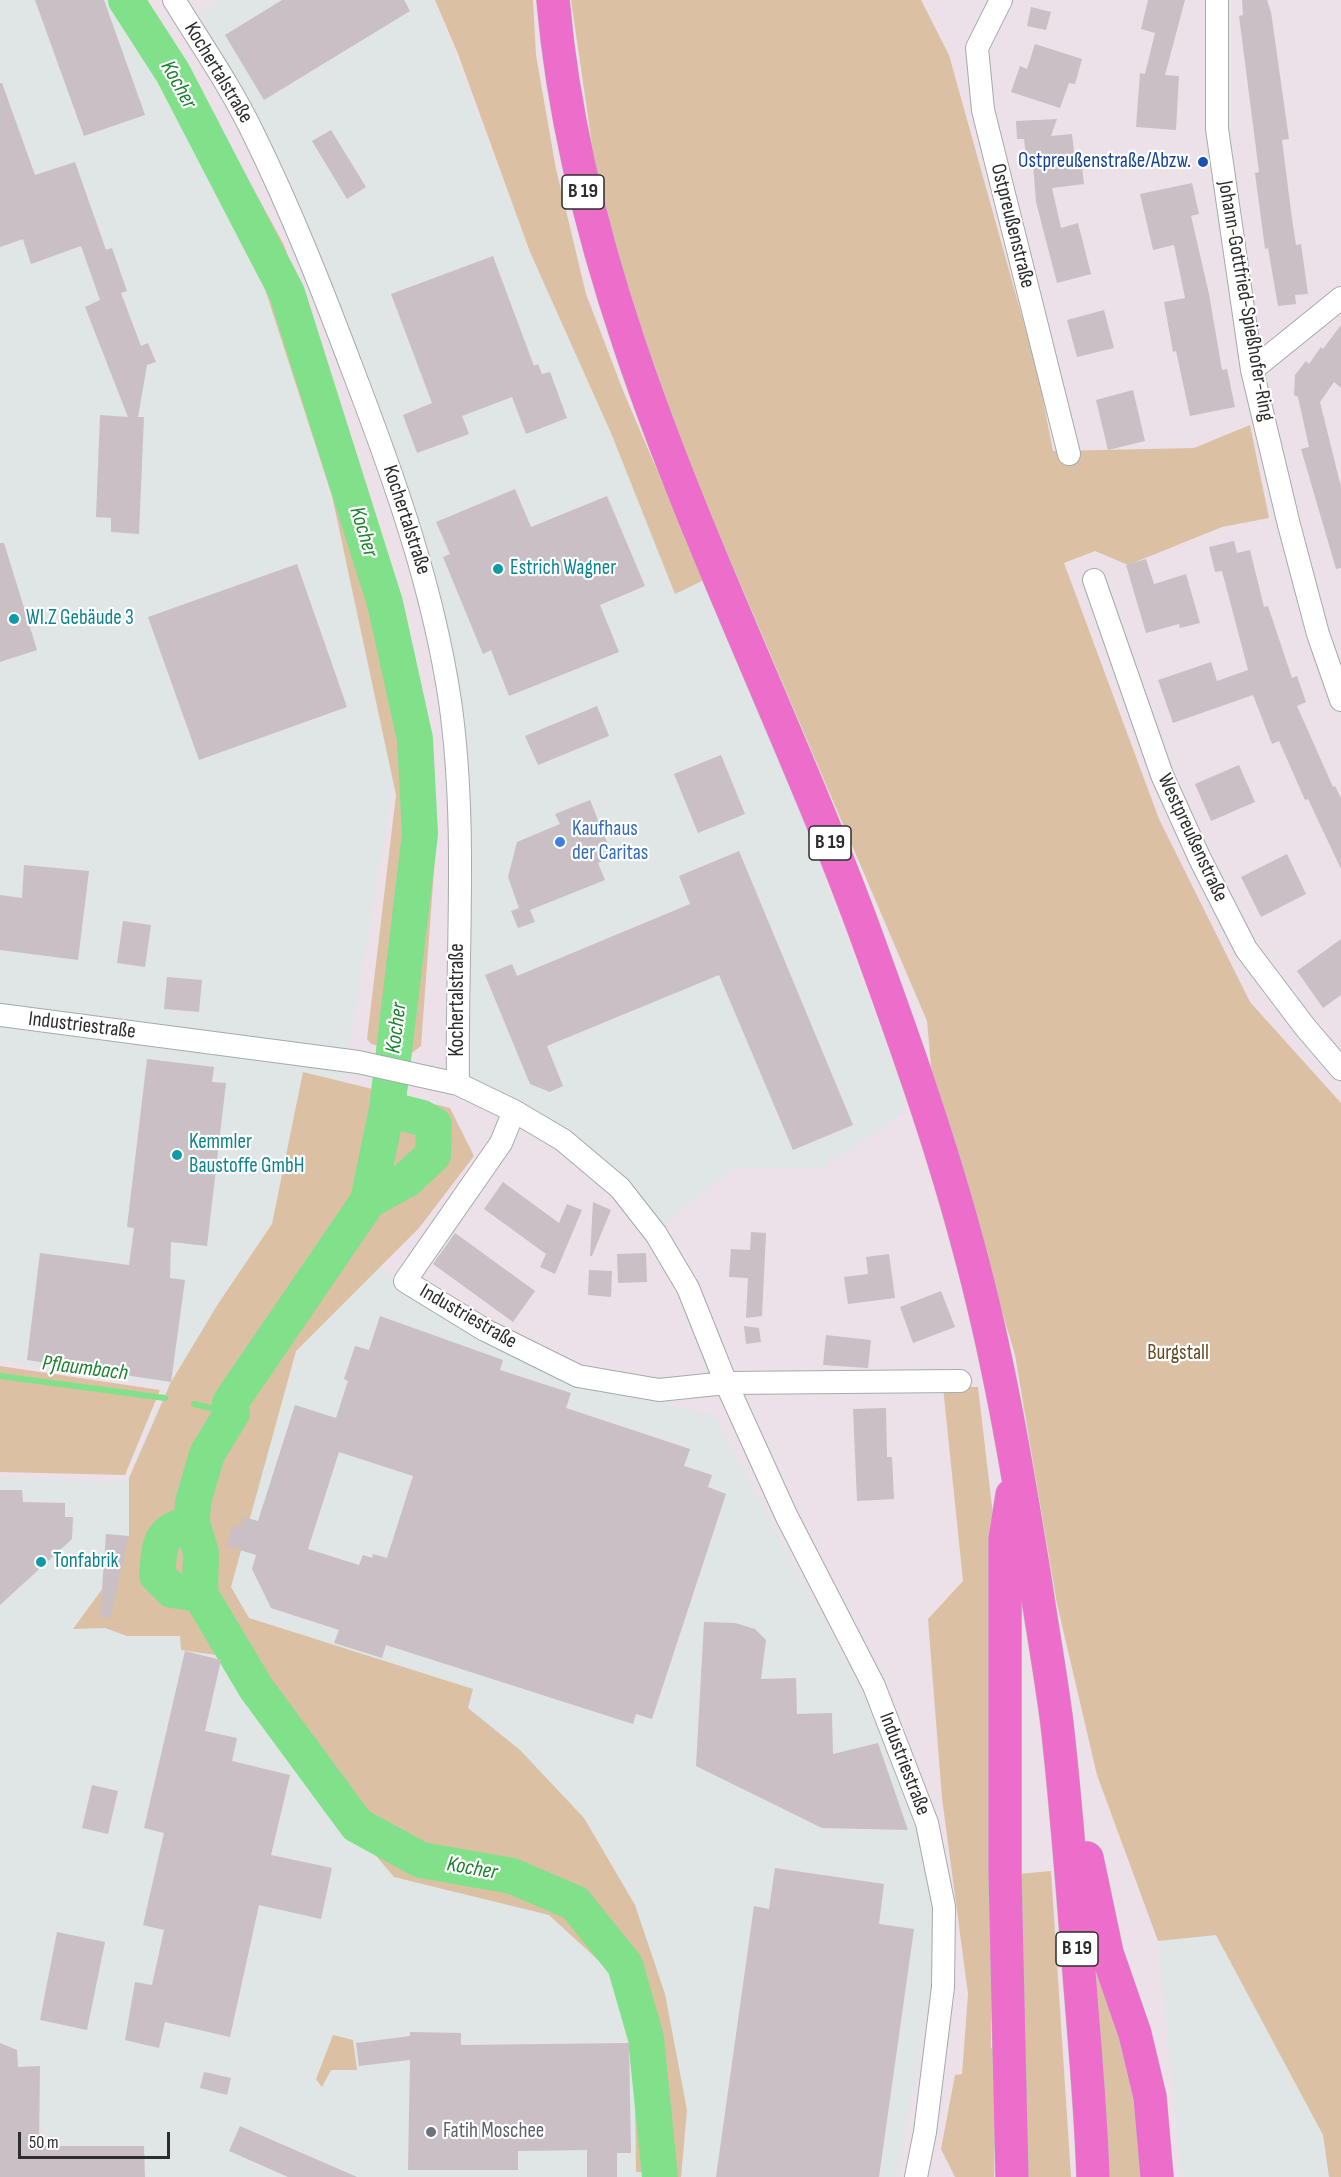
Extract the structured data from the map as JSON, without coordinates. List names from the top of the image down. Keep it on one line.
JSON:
{"streets":{"highway":["B 19"],"street":["Kochertalstraße","Ostpreußenstraße","Johann-Gottfried-Spießhofer-Ring","Westpreußenstraße","Industriestraße"]},"crossings":[["Kochertalstraße","Industriestraße"]],"water":["Kocher","Pflaumbach"],"parks":["Burgstall"],"places":["Ostpreußenstraße/Abzw.","Estrich Wagner","WI.Z Gebäude 3","Kaufhaus der Caritas","Kemmler Baustoffe GmbH","Tonfabrik","Fatih Moschee"],"scale_bar":"50 m"}
